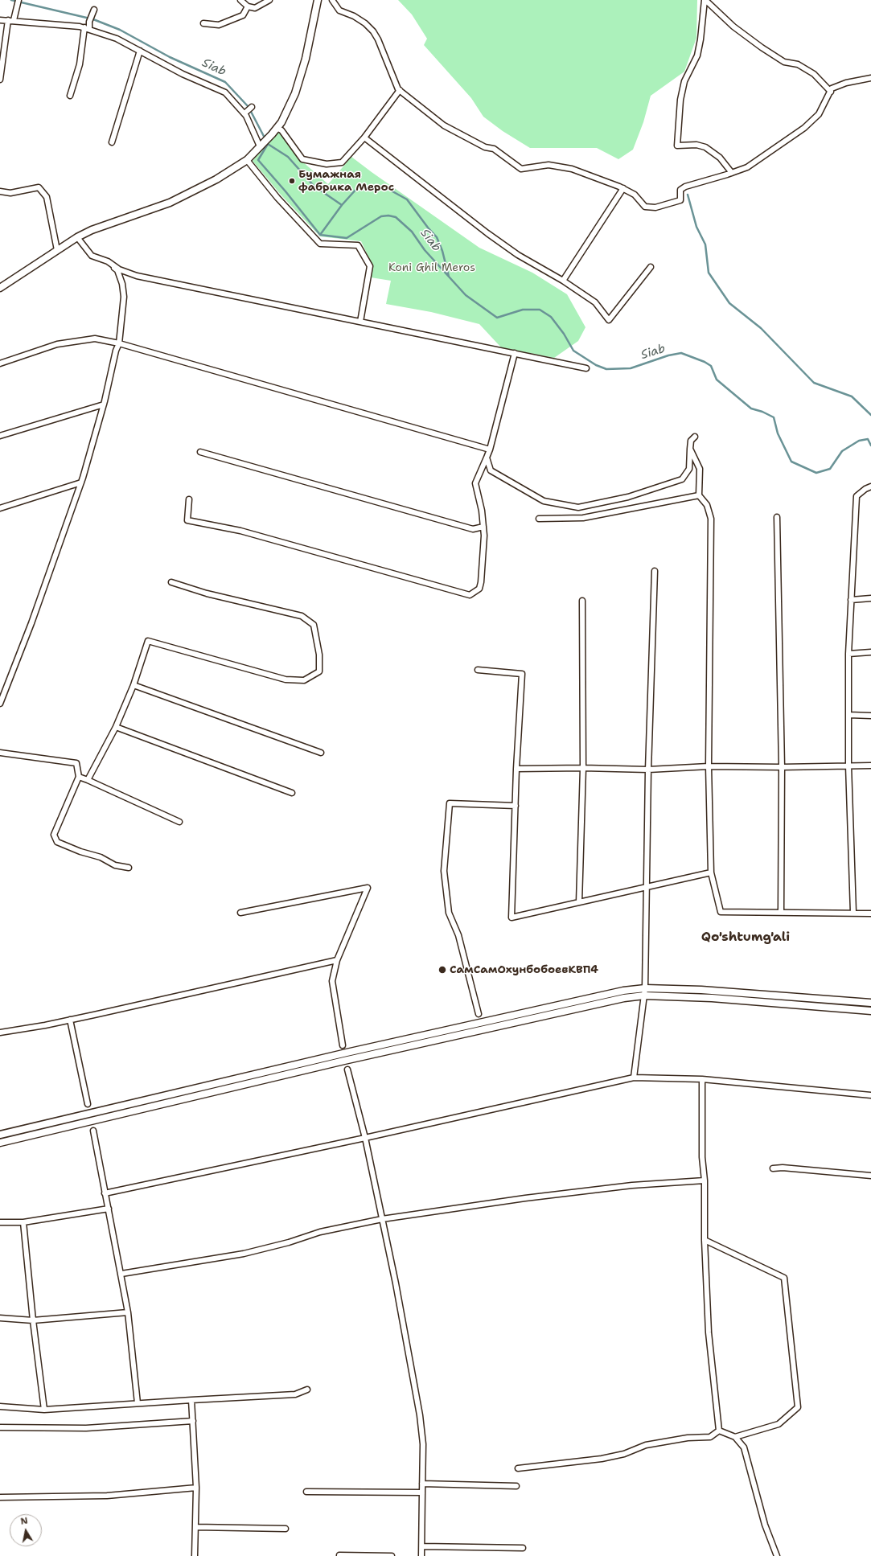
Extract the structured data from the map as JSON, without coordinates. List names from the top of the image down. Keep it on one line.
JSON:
{"districts":["Qo'shtumg'ali"],"water":["Siab"],"parks":["Koni Ghil Meros"],"places":["Бумажная фабрика Мерос","СамСамОхунбобоевКВП4"],"north":"top"}
